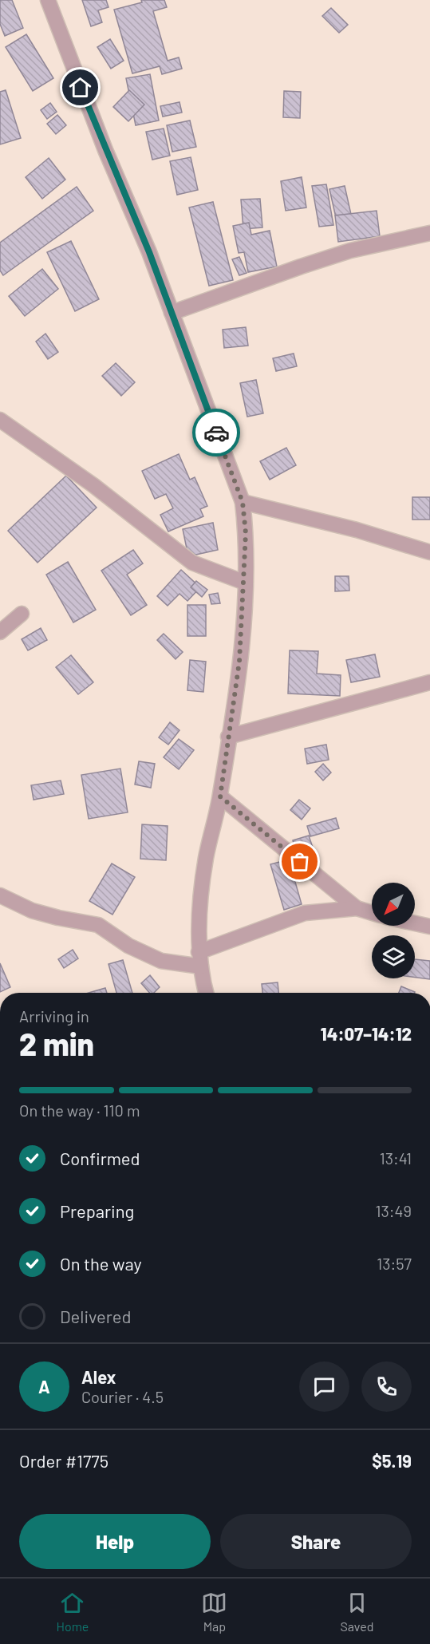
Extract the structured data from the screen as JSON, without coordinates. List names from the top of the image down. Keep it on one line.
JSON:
{"north":"bottom left","page":{"heading":["2 min","Arriving in","14:07–14:12"],"panel":["Alex","Courier · 4.5","Order #1775","$5.19"],"bar":"On the way · 110 m","list":[["Confirmed","13:41"],["Preparing","13:49"],["On the way","13:57"],"Delivered"],"round":"A","buttons":["Help","Share"],"tabs":["Home","Map","Saved"]}}
